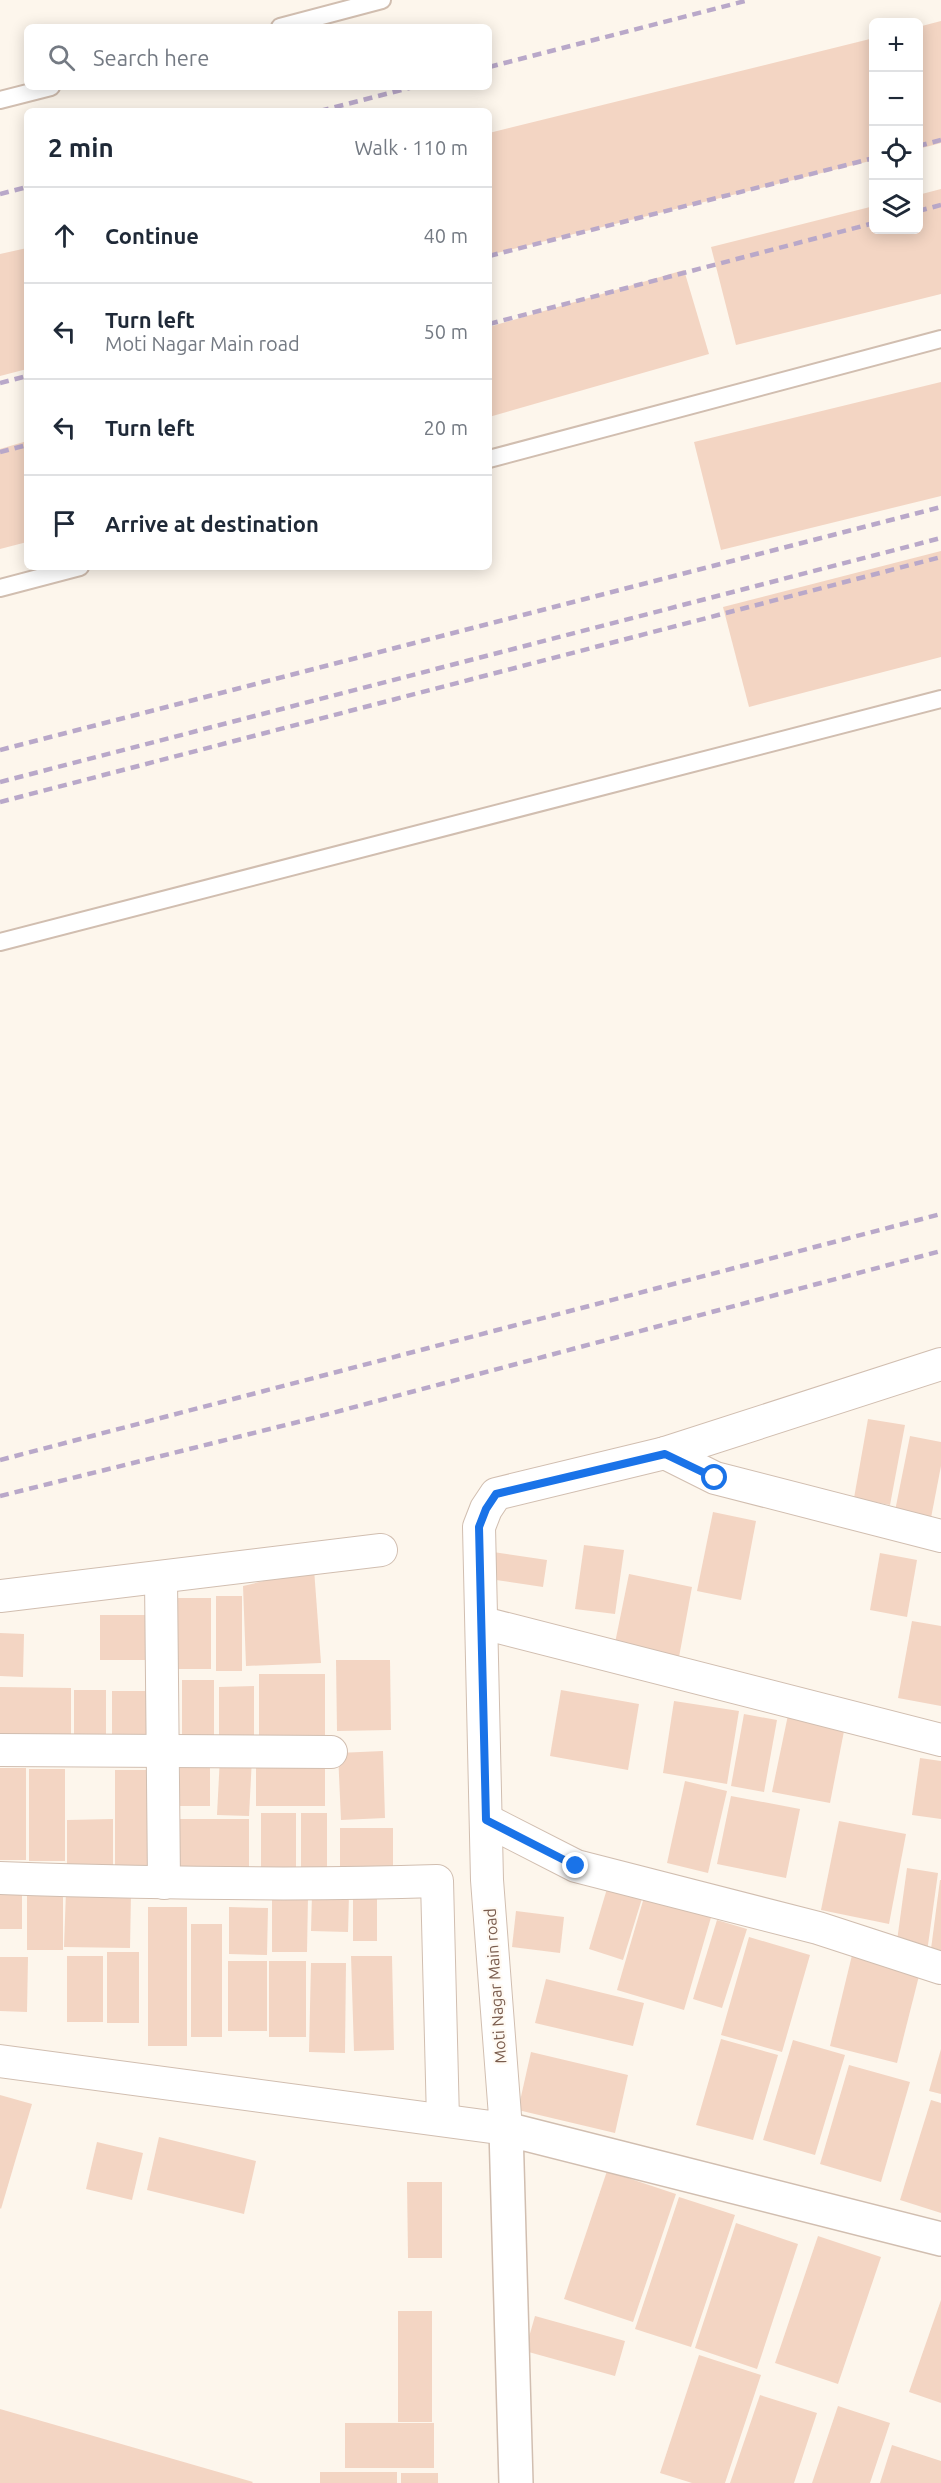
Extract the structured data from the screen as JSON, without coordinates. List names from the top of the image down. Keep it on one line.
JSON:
{"streets":{"street":["Moti Nagar Main road"]},"page":{"map_buttons":["+","−"],"search":"Search here","heading":["2 min","Walk · 110 m"],"list":[["Continue","40 m"],["Turn left","Moti Nagar Main road","50 m"],["Turn left","20 m"],"Arrive at destination"]}}
